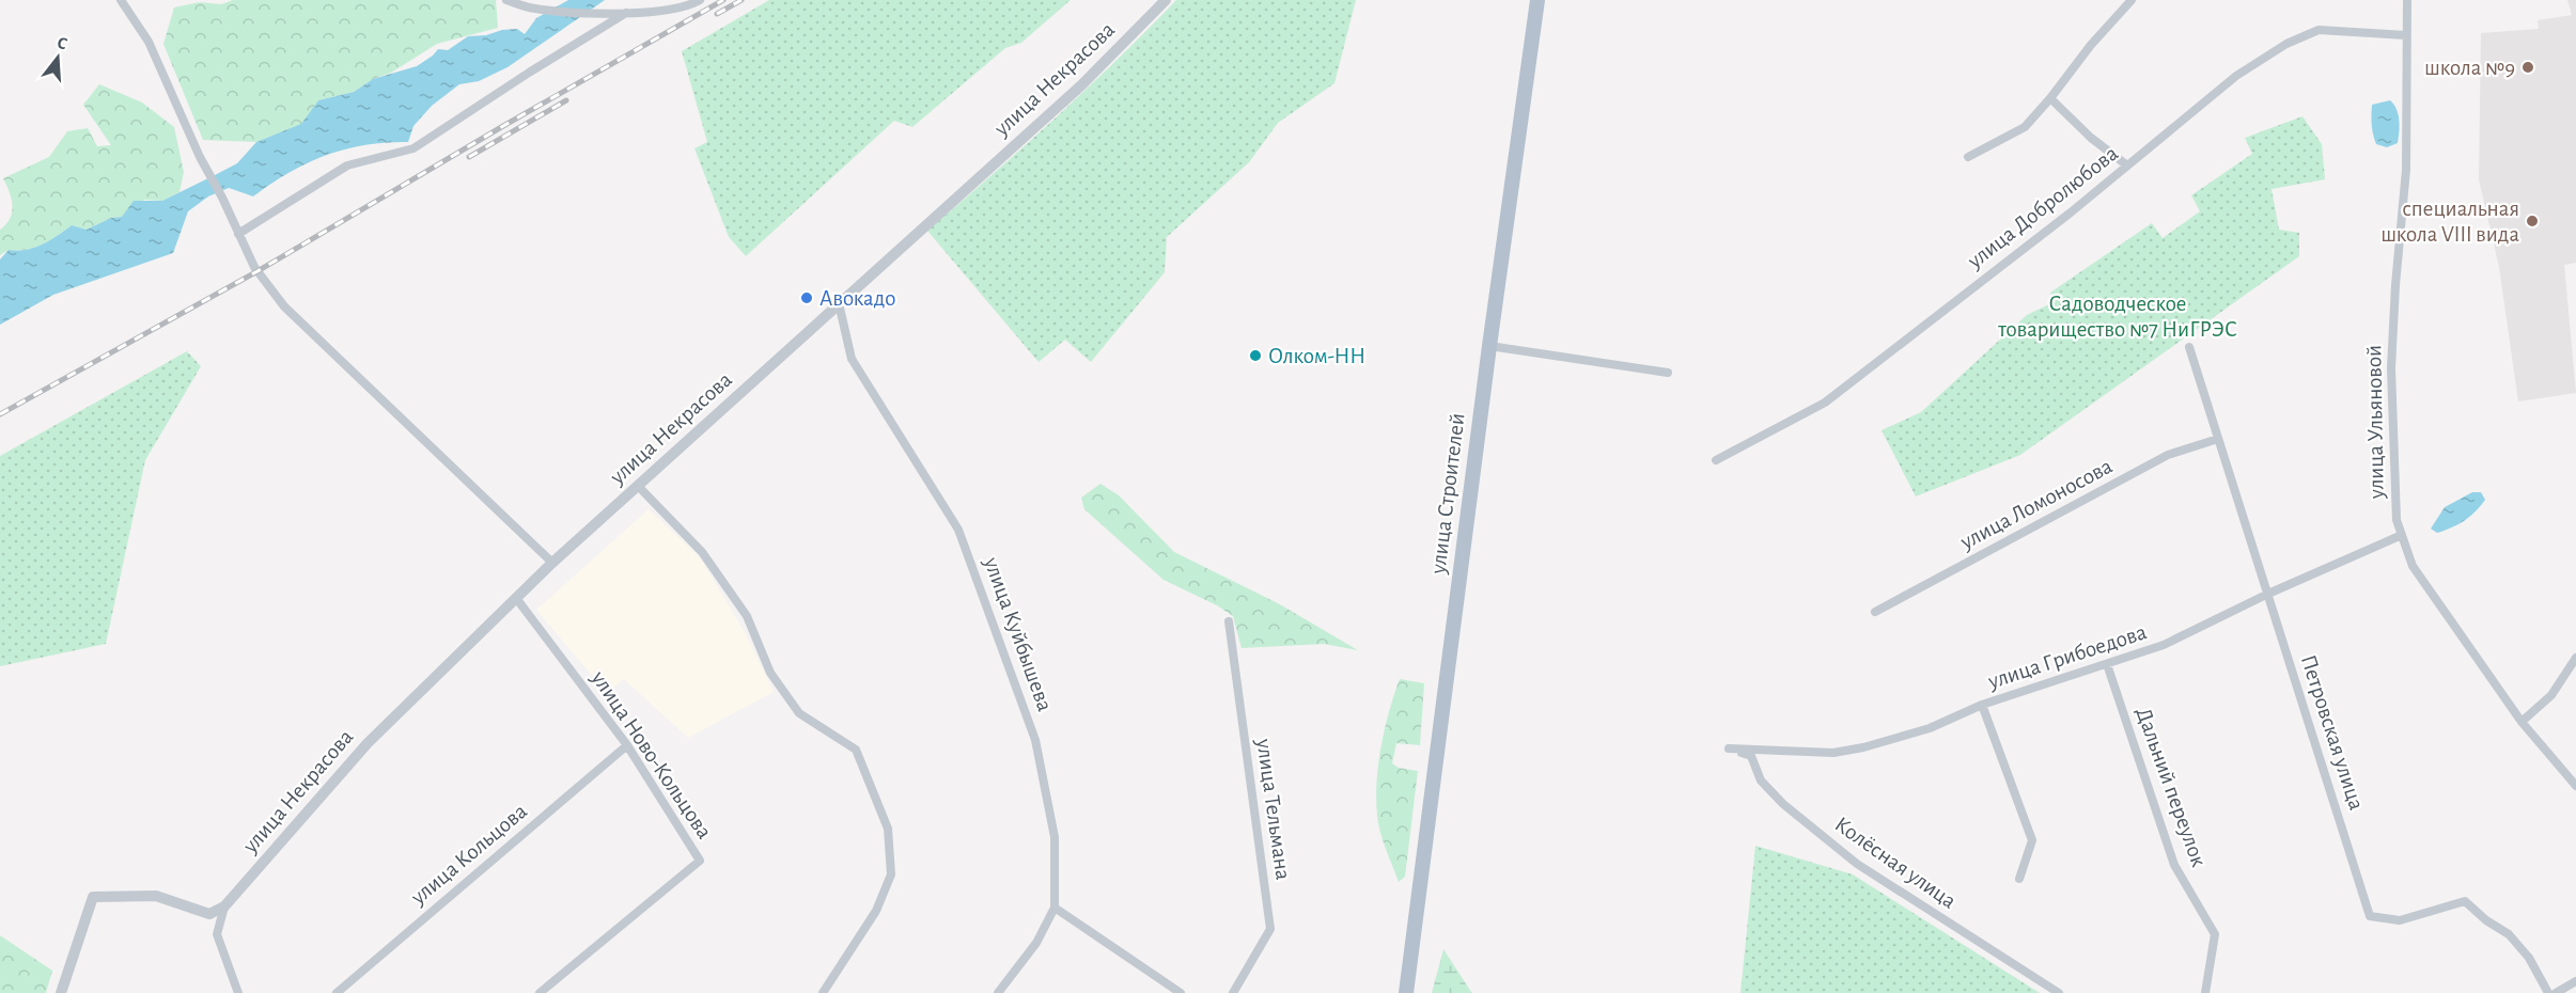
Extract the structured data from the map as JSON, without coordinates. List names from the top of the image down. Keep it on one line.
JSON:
{"streets":{"main road":["улица Строителей"],"street":["улица Некрасова","улица Добролюбова","улица Ульяновой","улица Ломоносова","улица Куйбышева","улица Грибоедова","Петровская улица","улица Ново-Кольцова","Дальний переулок","улица Тельмана","улица Кольцова","Колёсная улица"]},"crossings":[["улица Некрасова","улица Куйбышева"],["улица Некрасова","улица Ново-Кольцова"],["улица Добролюбова","улица Ульяновой"],["улица Ульяновой","улица Грибоедова"],["улица Ломоносова","Петровская улица"],["улица Грибоедова","Петровская улица"],["улица Грибоедова","Дальний переулок"],["улица Грибоедова","Колёсная улица"],["улица Ново-Кольцова","улица Кольцова"]],"parks":["Садоводческое товарищество №7 НиГРЭС"],"places":["школа №9","специальная школа VIII вида","Авокадо","Олком-НН"],"north":"top"}
